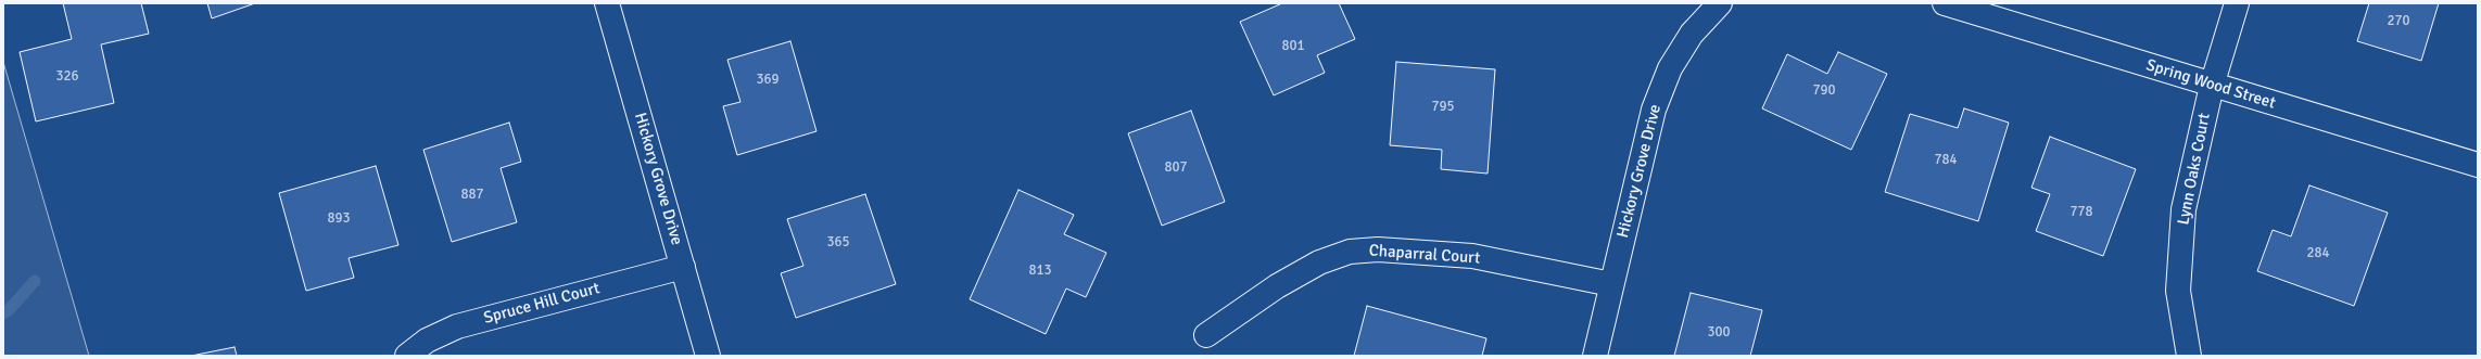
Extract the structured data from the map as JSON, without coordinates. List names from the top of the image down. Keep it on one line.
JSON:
{"streets":{"street":["Spring Wood Street","Lynn Oaks Court","Hickory Grove Drive","Chaparral Court","Spruce Hill Court"]},"crossings":[["Spring Wood Street","Lynn Oaks Court"],["Hickory Grove Drive","Chaparral Court"],["Hickory Grove Drive","Spruce Hill Court"]],"house_numbers":["270","801","326","369","790","795","784","807","887","778","893","365","284","813","300"]}
